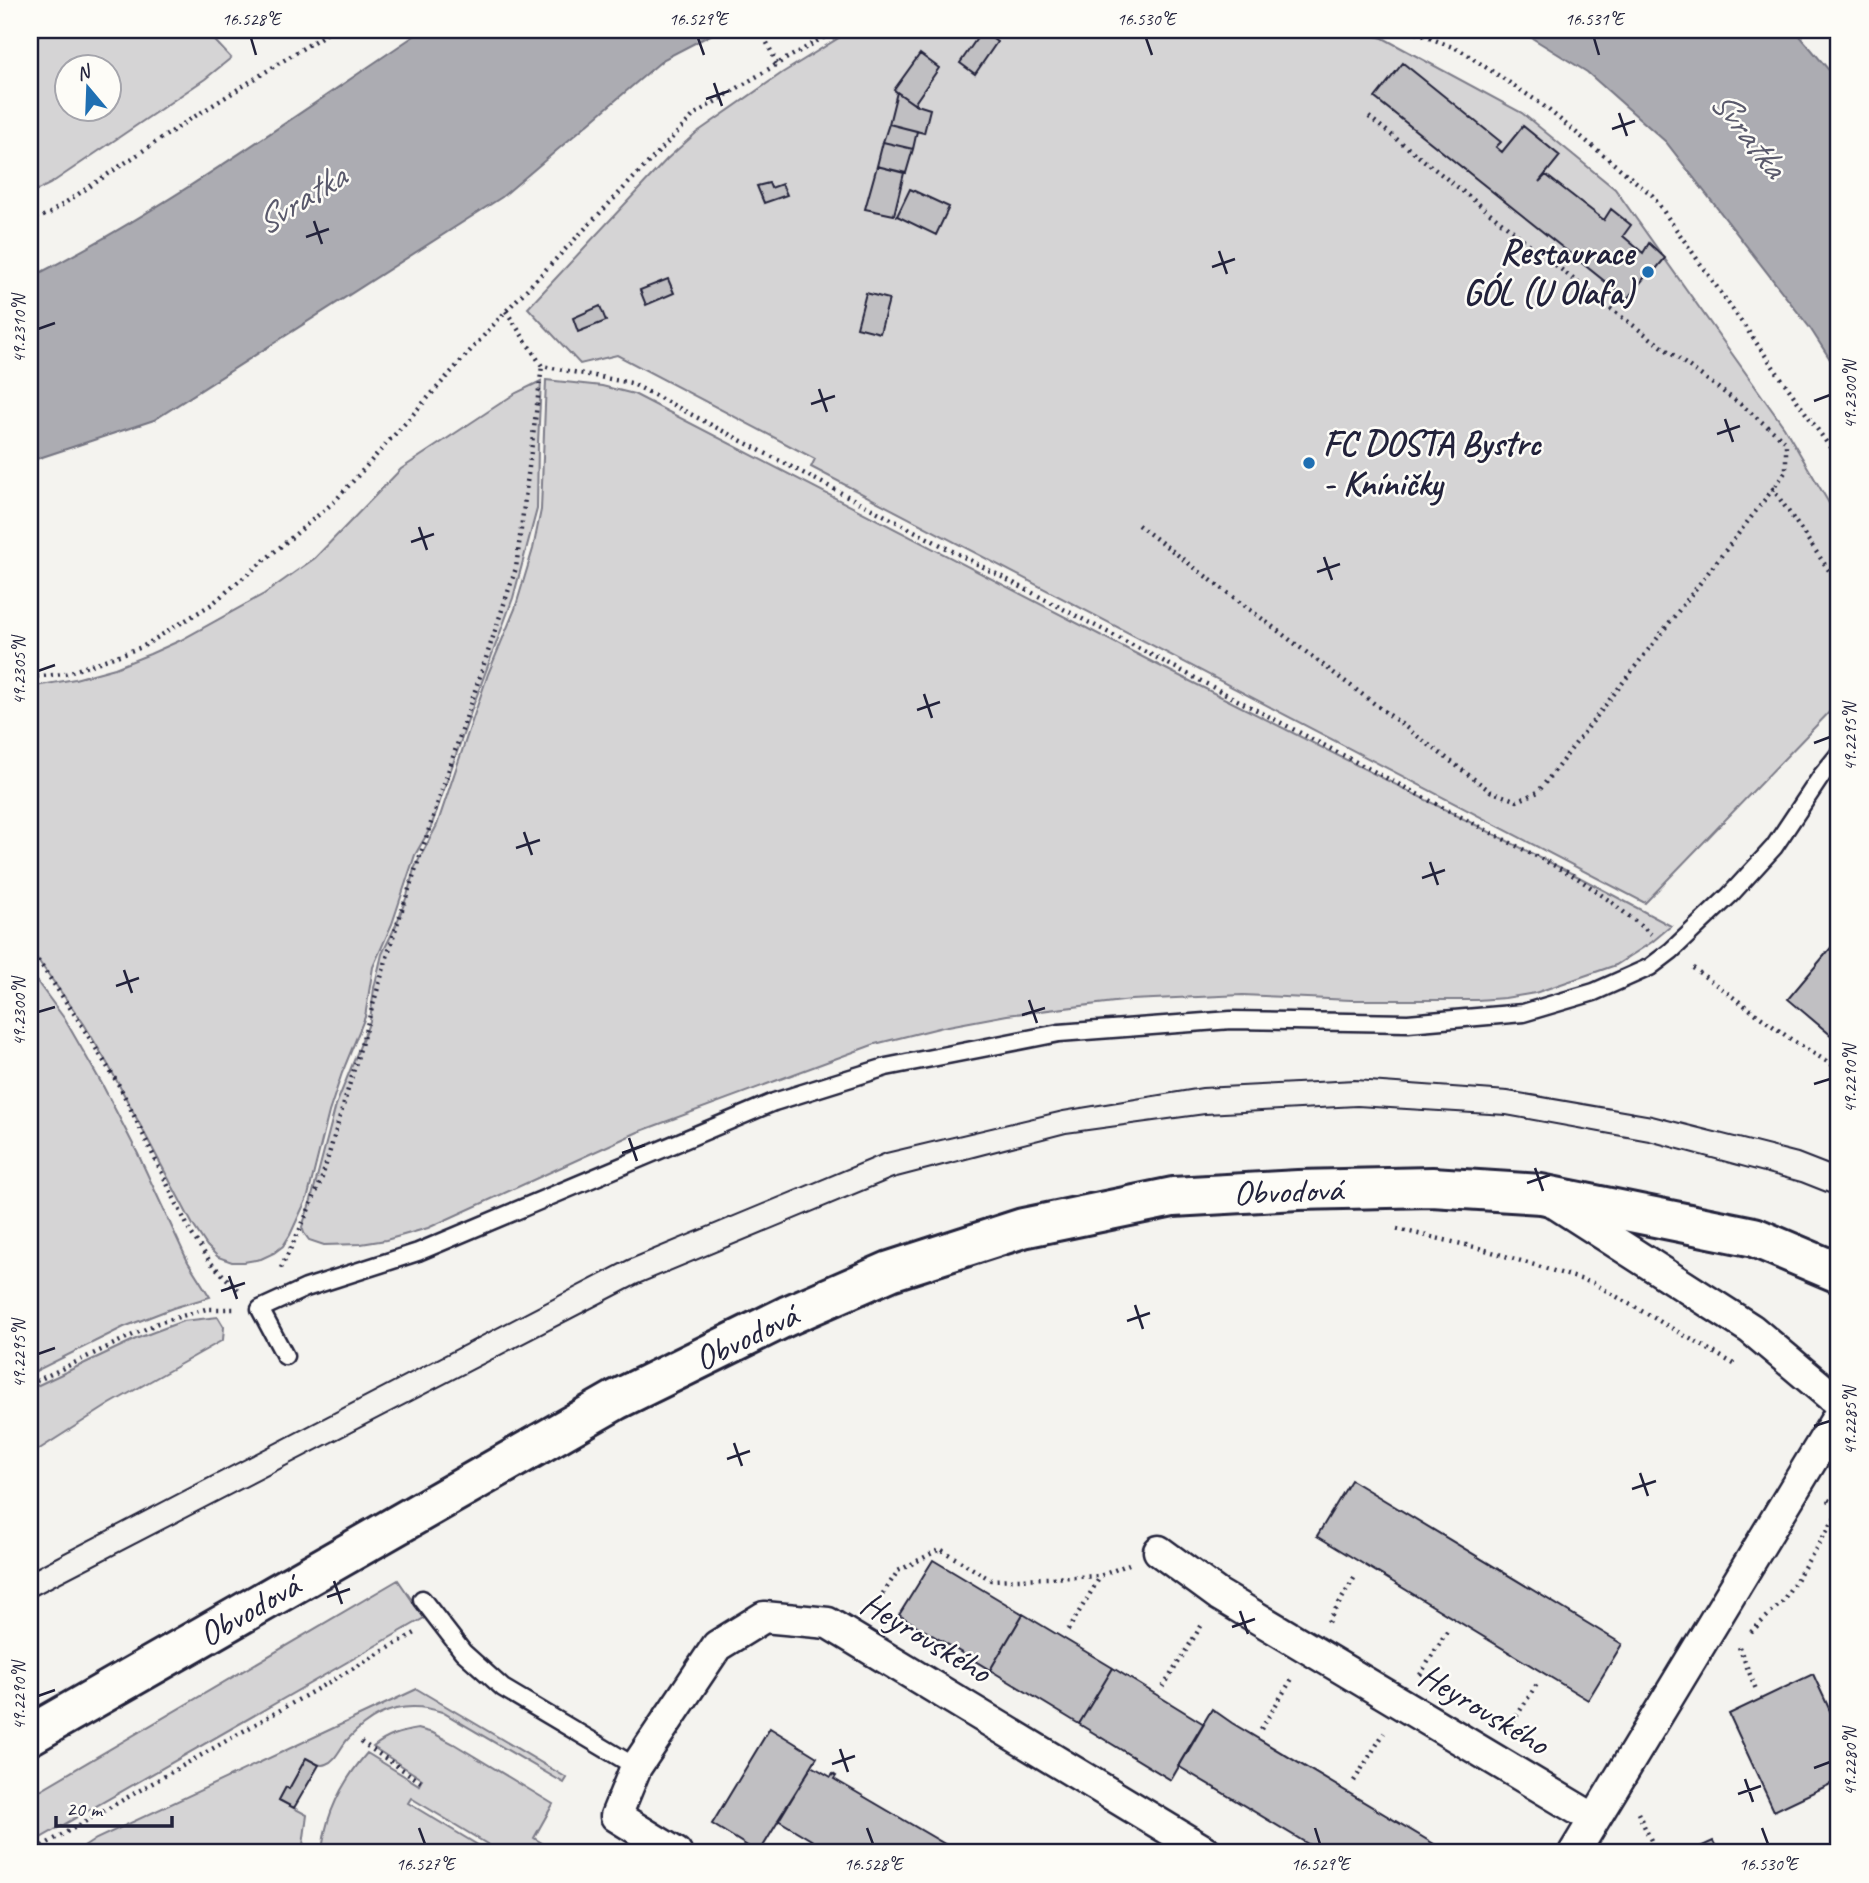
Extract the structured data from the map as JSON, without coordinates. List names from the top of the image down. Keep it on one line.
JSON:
{"streets":{"main road":["Obvodová"],"street":["Heyrovského"]},"water":["Svratka"],"places":["Restaurace GÓL (U Olafa)","FC DOSTA Bystrc - Kníničky"],"scale_bar":"20 m","north":"top","coordinates":["16.528°E","16.529°E","16.530°E","16.531°E","49.2310°N","49.2300°N","49.2305°N","49.2295°N","49.2290°N","49.2285°N","49.2280°N","16.527°E"]}
